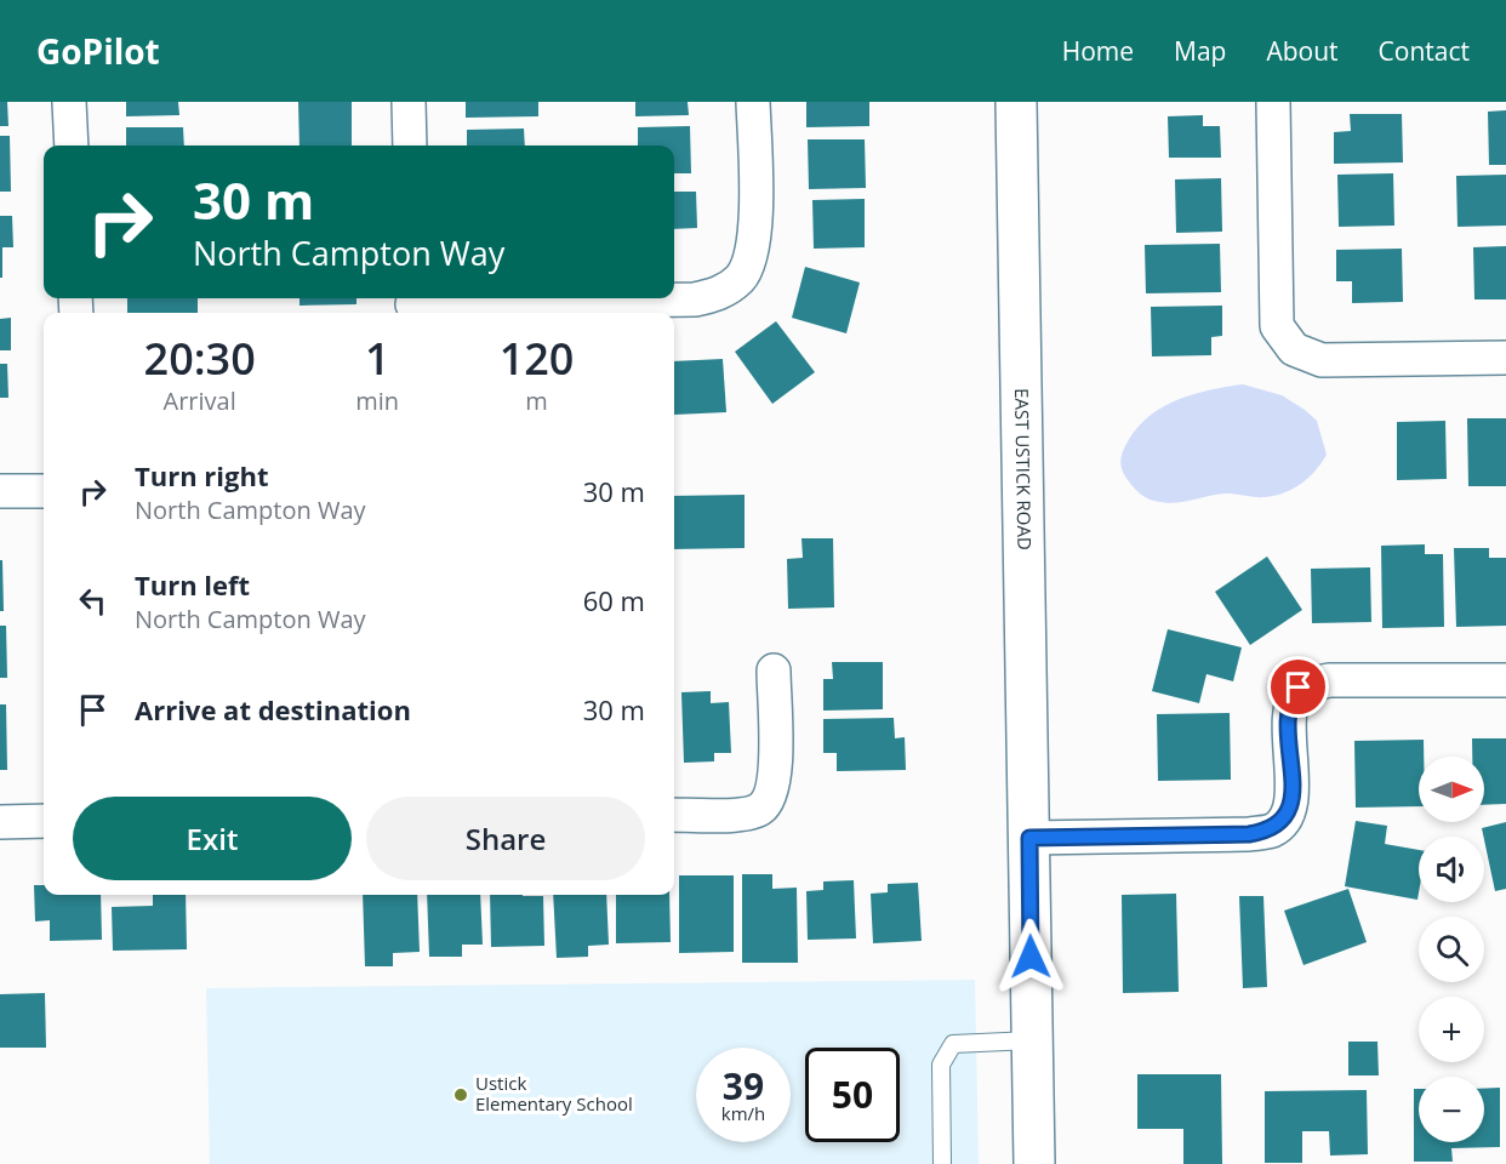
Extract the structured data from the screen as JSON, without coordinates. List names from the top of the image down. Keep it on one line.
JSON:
{"streets":{"main road":["EAST USTICK ROAD"]},"places":["Ustick Elementary School"],"north":"right","page":{"header":"GoPilot","nav":["Home","Map","About","Contact"],"turn":["30 m","North Campton Way"],"eta":["20:30","Arrival","1","min","120","m"],"list":[{"name":"Turn right","note":"North Campton Way","value":"30 m"},{"name":"Turn left","note":"North Campton Way","value":"60 m"},{"name":"Arrive at destination","value":"30 m"}],"map_buttons":["+","−"],"buttons":["Exit","Share"],"speed":"39 km/h","limit":"50"}}
